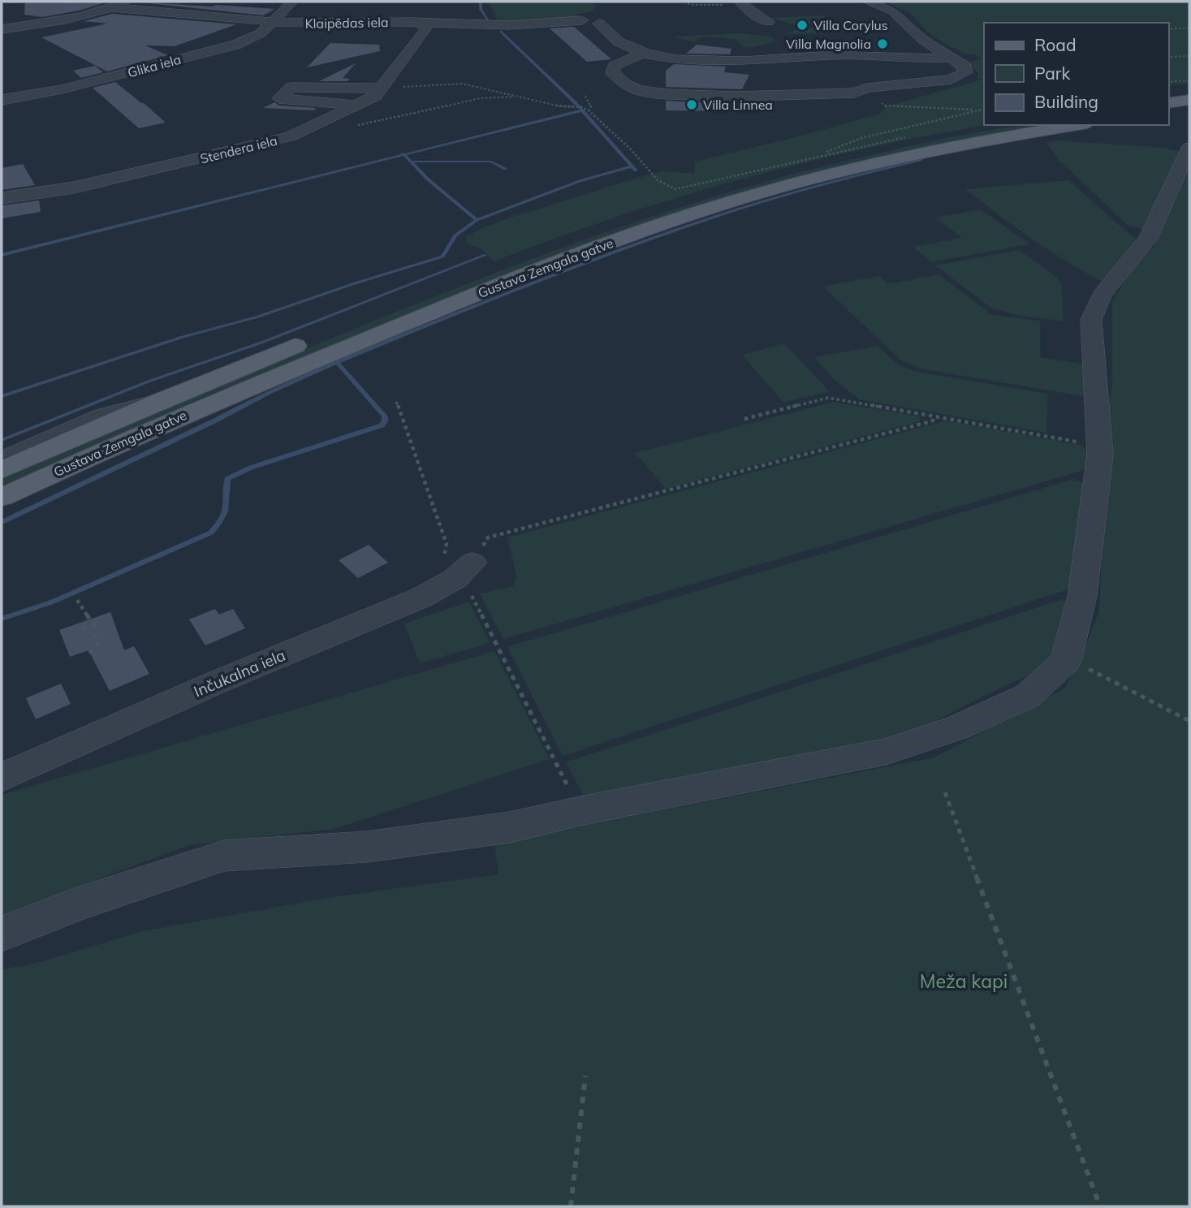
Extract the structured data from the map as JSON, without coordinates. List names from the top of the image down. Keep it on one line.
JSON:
{"streets":{"main road":["Gustava Zemgala gatve"],"street":["Klaipēdas iela","Glika iela","Stendera iela","Inčukalna iela"]},"crossings":[["Klaipēdas iela","Glika iela"],["Klaipēdas iela","Stendera iela"]],"parks":["Meža kapi"],"places":["Villa Corylus","Villa Magnolia","Villa Linnea"],"legend":["Road","Park","Building"]}
